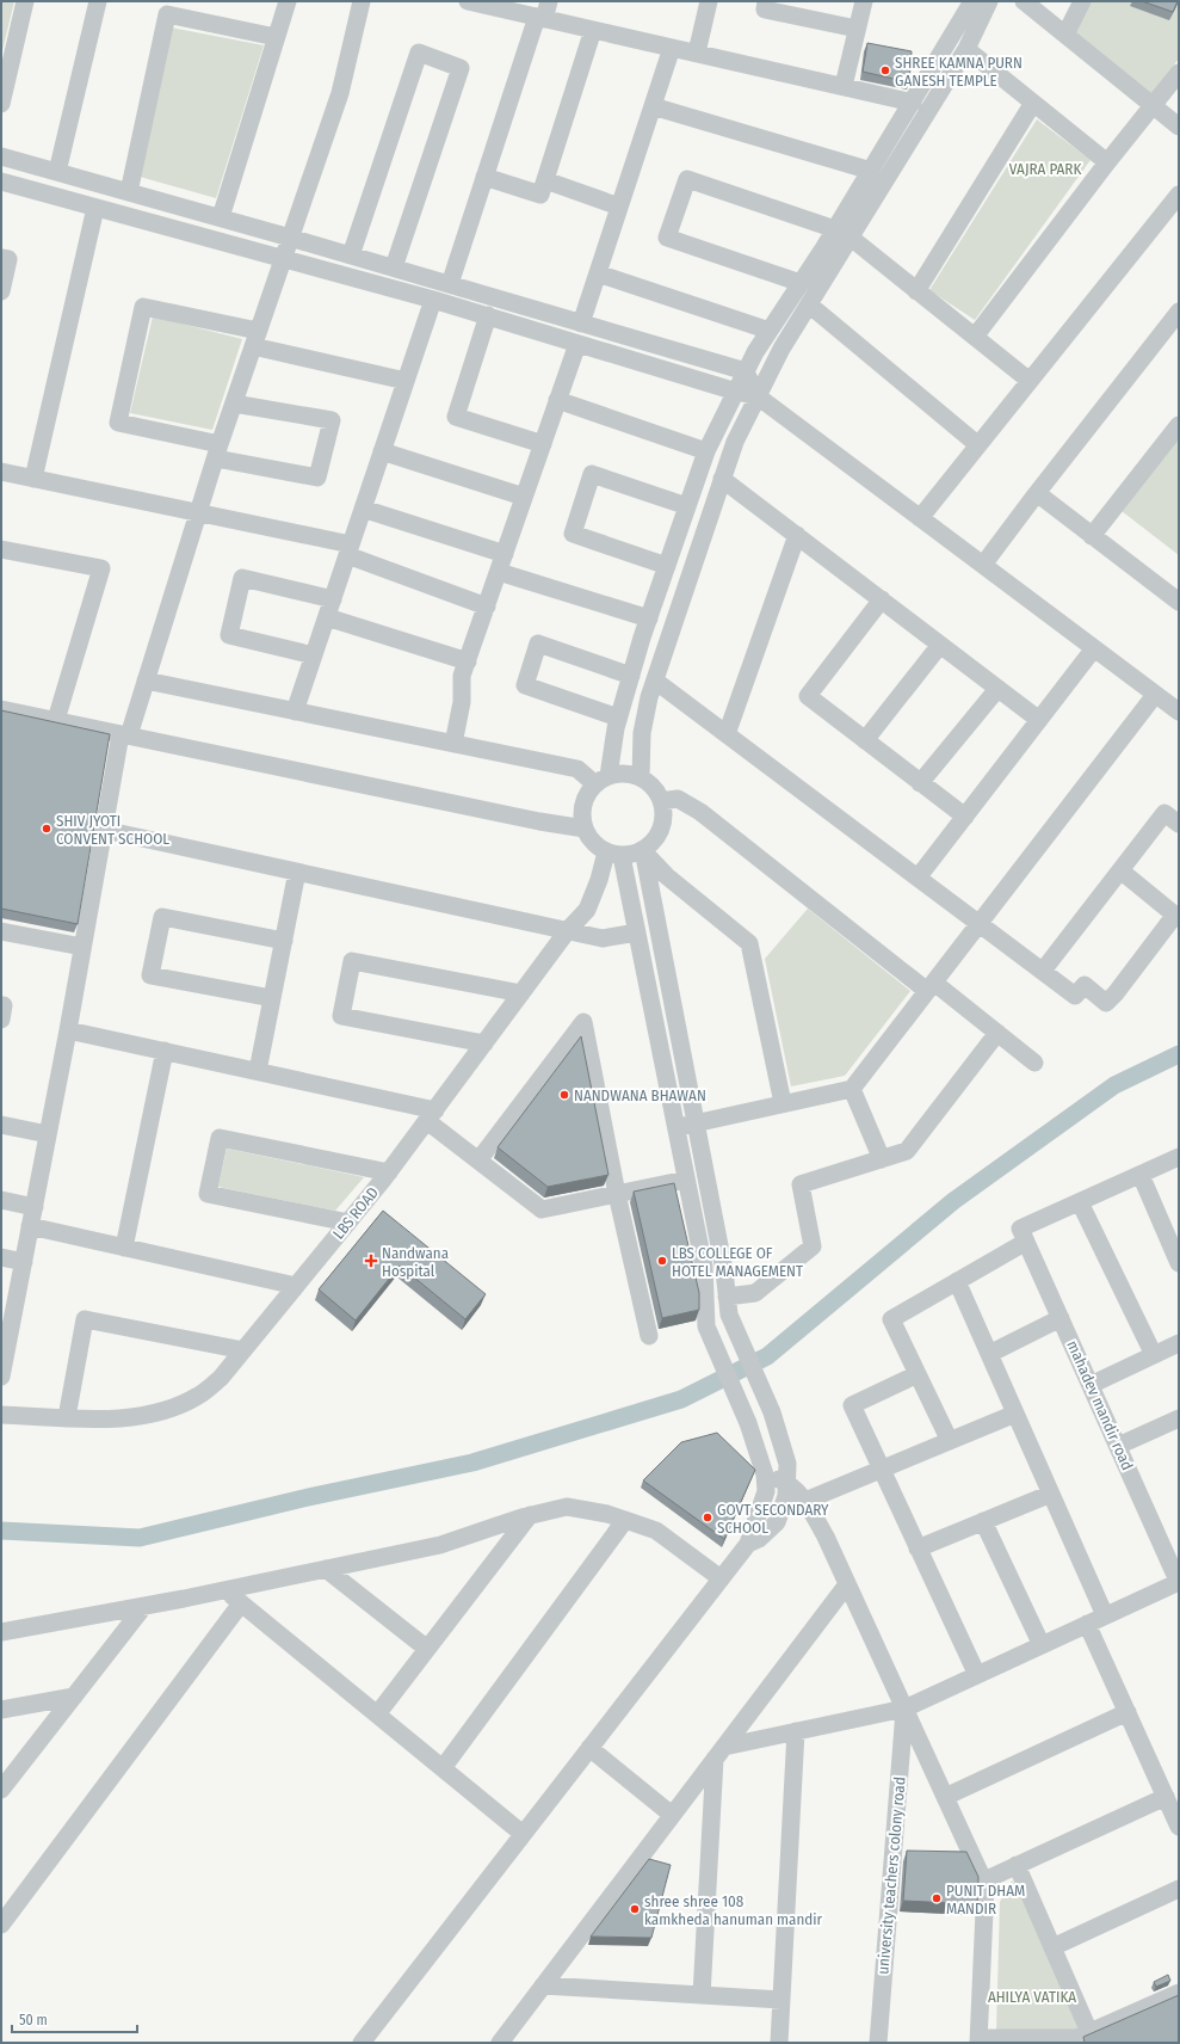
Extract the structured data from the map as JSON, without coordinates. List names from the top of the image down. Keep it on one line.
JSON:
{"streets":{"street":["LBS ROAD","mahadev mandir road","university teachers colony road"]},"parks":["VAJRA PARK","AHILYA VATIKA"],"places":{"other":["SHREE KAMNA PURN GANESH TEMPLE","SHIV JYOTI CONVENT SCHOOL","NANDWANA BHAWAN","LBS COLLEGE OF HOTEL MANAGEMENT","GOVT SECONDARY SCHOOL","PUNIT DHAM MANDIR","shree shree 108 kamkheda hanuman mandir"],"health":["Nandwana Hospital"]},"scale_bar":"50 m"}
